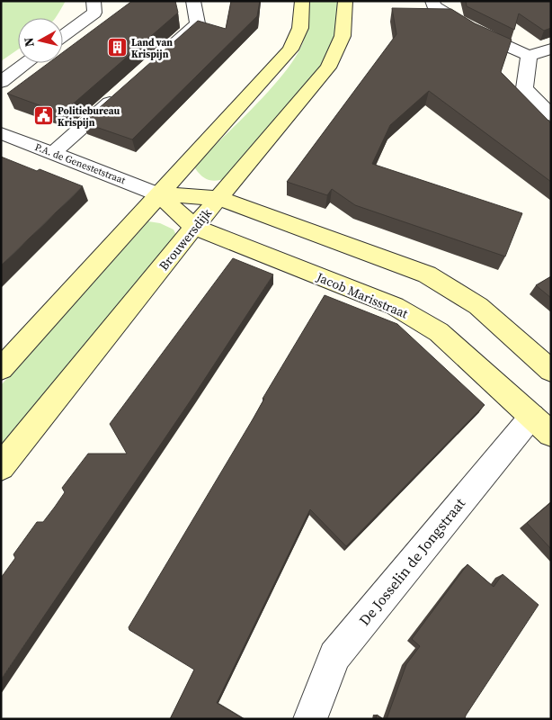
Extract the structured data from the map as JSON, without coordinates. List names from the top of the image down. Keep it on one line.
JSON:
{"streets":{"street":["P.A. de Genestetstraat","Brouwersdijk","Jacob Marisstraat","De Josselin de Jongstraat"]},"crossings":[["Brouwersdijk","Jacob Marisstraat"],["Jacob Marisstraat","De Josselin de Jongstraat"]],"places":{"building":["Land van Krispijn"],"public building":["Politiebureau Krispijn"]},"north":"left"}
